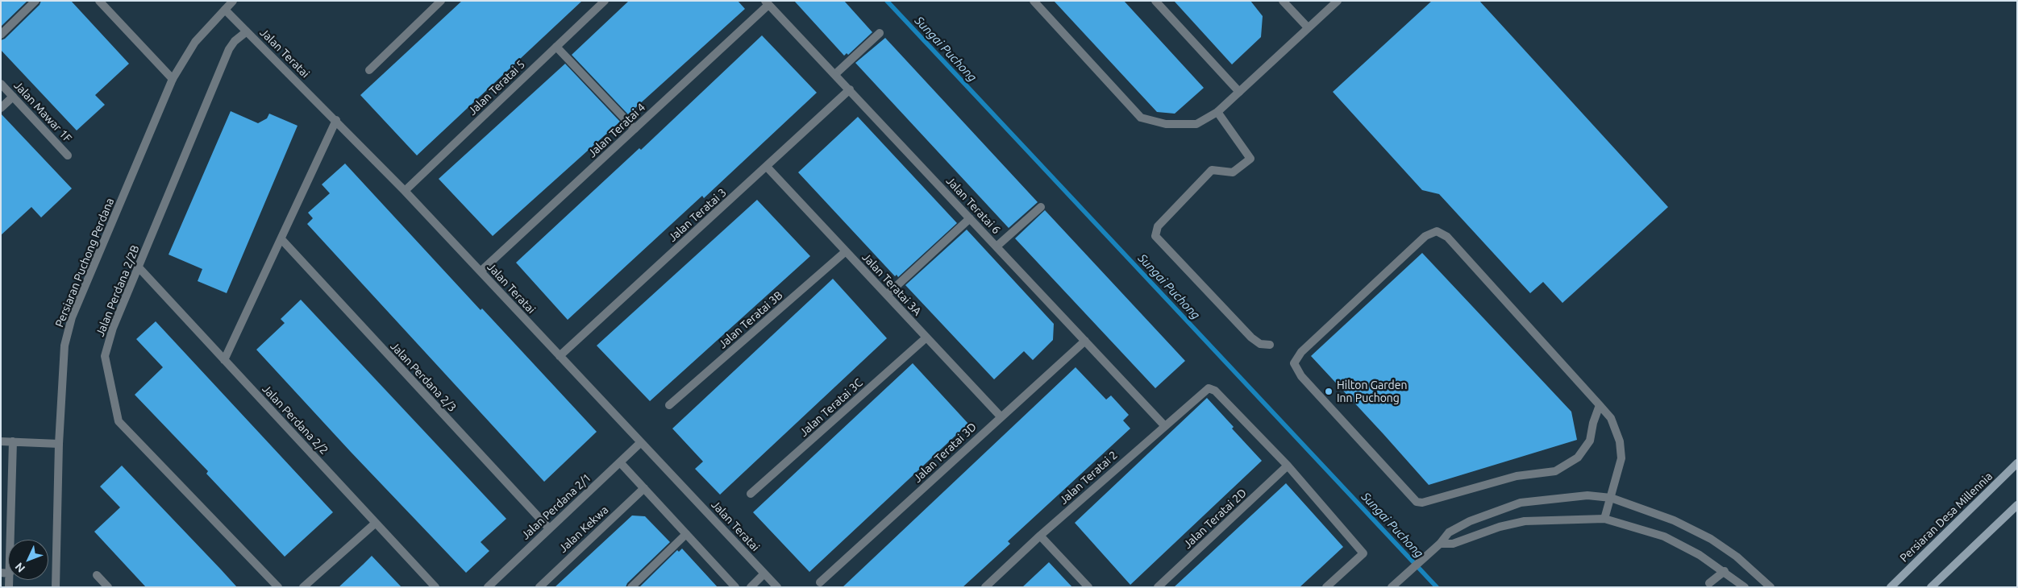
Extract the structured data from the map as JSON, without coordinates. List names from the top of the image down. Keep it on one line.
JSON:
{"streets":{"main road":["Persiaran Desa Millennia"],"street":["Jalan Teratai","Jalan Teratai 5","Jalan Mawar 1F","Jalan Teratai 4","Jalan Teratai 6","Jalan Teratai 3","Persiaran Puchong Perdana","Jalan Teratai 3A","Jalan Perdana 2/2B","Jalan Teratai 3B","Jalan Perdana 2/3","Jalan Teratai 3C","Jalan Perdana 2/2","Jalan Teratai 3D","Jalan Teratai 2","Jalan Perdana 2/1","Jalan Teratai 2D","Jalan Kekwa"]},"crossings":[["Jalan Teratai","Jalan Teratai 5"],["Jalan Teratai","Jalan Teratai 4"],["Jalan Teratai","Jalan Teratai 3"],["Jalan Teratai","Persiaran Puchong Perdana"],["Jalan Teratai","Jalan Perdana 2/2B"],["Jalan Teratai","Jalan Perdana 2/1"],["Jalan Teratai 4","Jalan Teratai 6"],["Jalan Teratai 6","Jalan Teratai 3"],["Jalan Teratai 6","Jalan Teratai 3D"],["Jalan Teratai 6","Jalan Teratai 2"],["Jalan Teratai 3","Jalan Teratai 3A"],["Jalan Teratai 3A","Jalan Teratai 3B"],["Jalan Teratai 3A","Jalan Teratai 3C"],["Jalan Teratai 3A","Jalan Teratai 3D"],["Jalan Perdana 2/2B","Jalan Perdana 2/2"],["Jalan Perdana 2/3","Jalan Perdana 2/1"],["Jalan Teratai 2","Jalan Teratai 2D"]],"water":["Sungai Puchong"],"places":["Hilton Garden Inn Puchong"],"north":"bottom left"}
